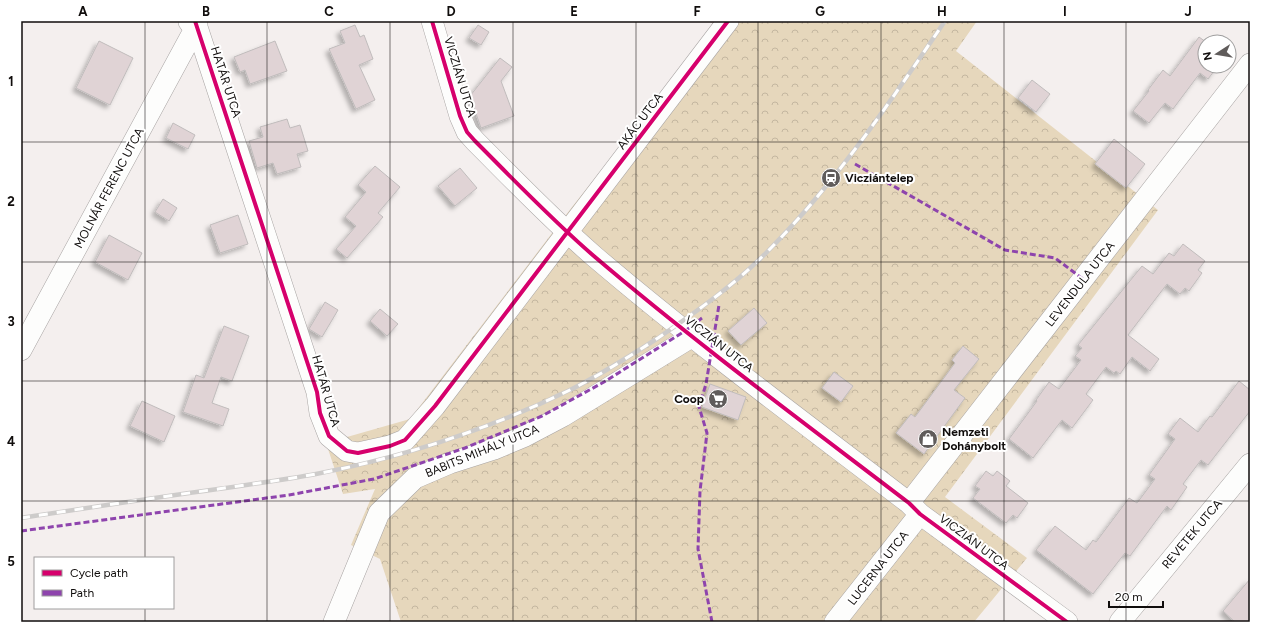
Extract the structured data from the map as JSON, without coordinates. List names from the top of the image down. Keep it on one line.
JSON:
{"streets":{"street":["VICZIÁN UTCA","HATÁR UTCA","AKÁC UTCA","MOLNÁR FERENC UTCA","LEVENDULA UTCA","BABITS MIHÁLY UTCA","REVETEK UTCA","LUCERNA UTCA"]},"crossings":[["VICZIÁN UTCA","HATÁR UTCA"],["VICZIÁN UTCA","AKÁC UTCA"],["VICZIÁN UTCA","LEVENDULA UTCA"],["VICZIÁN UTCA","BABITS MIHÁLY UTCA"],["VICZIÁN UTCA","LUCERNA UTCA"],["HATÁR UTCA","AKÁC UTCA"],["HATÁR UTCA","MOLNÁR FERENC UTCA"],["LEVENDULA UTCA","LUCERNA UTCA"]],"places":{"station":["Vicziántelep"],"supermarket":["Coop"],"shop":["Nemzeti Dohánybolt"]},"legend":["Cycle path","Path"],"scale_bar":"20 m","north":"left","grid":{"columns":["A","B","C","D","E","F","G","H","I","J"],"rows":["1","2","3","4","5"]}}
